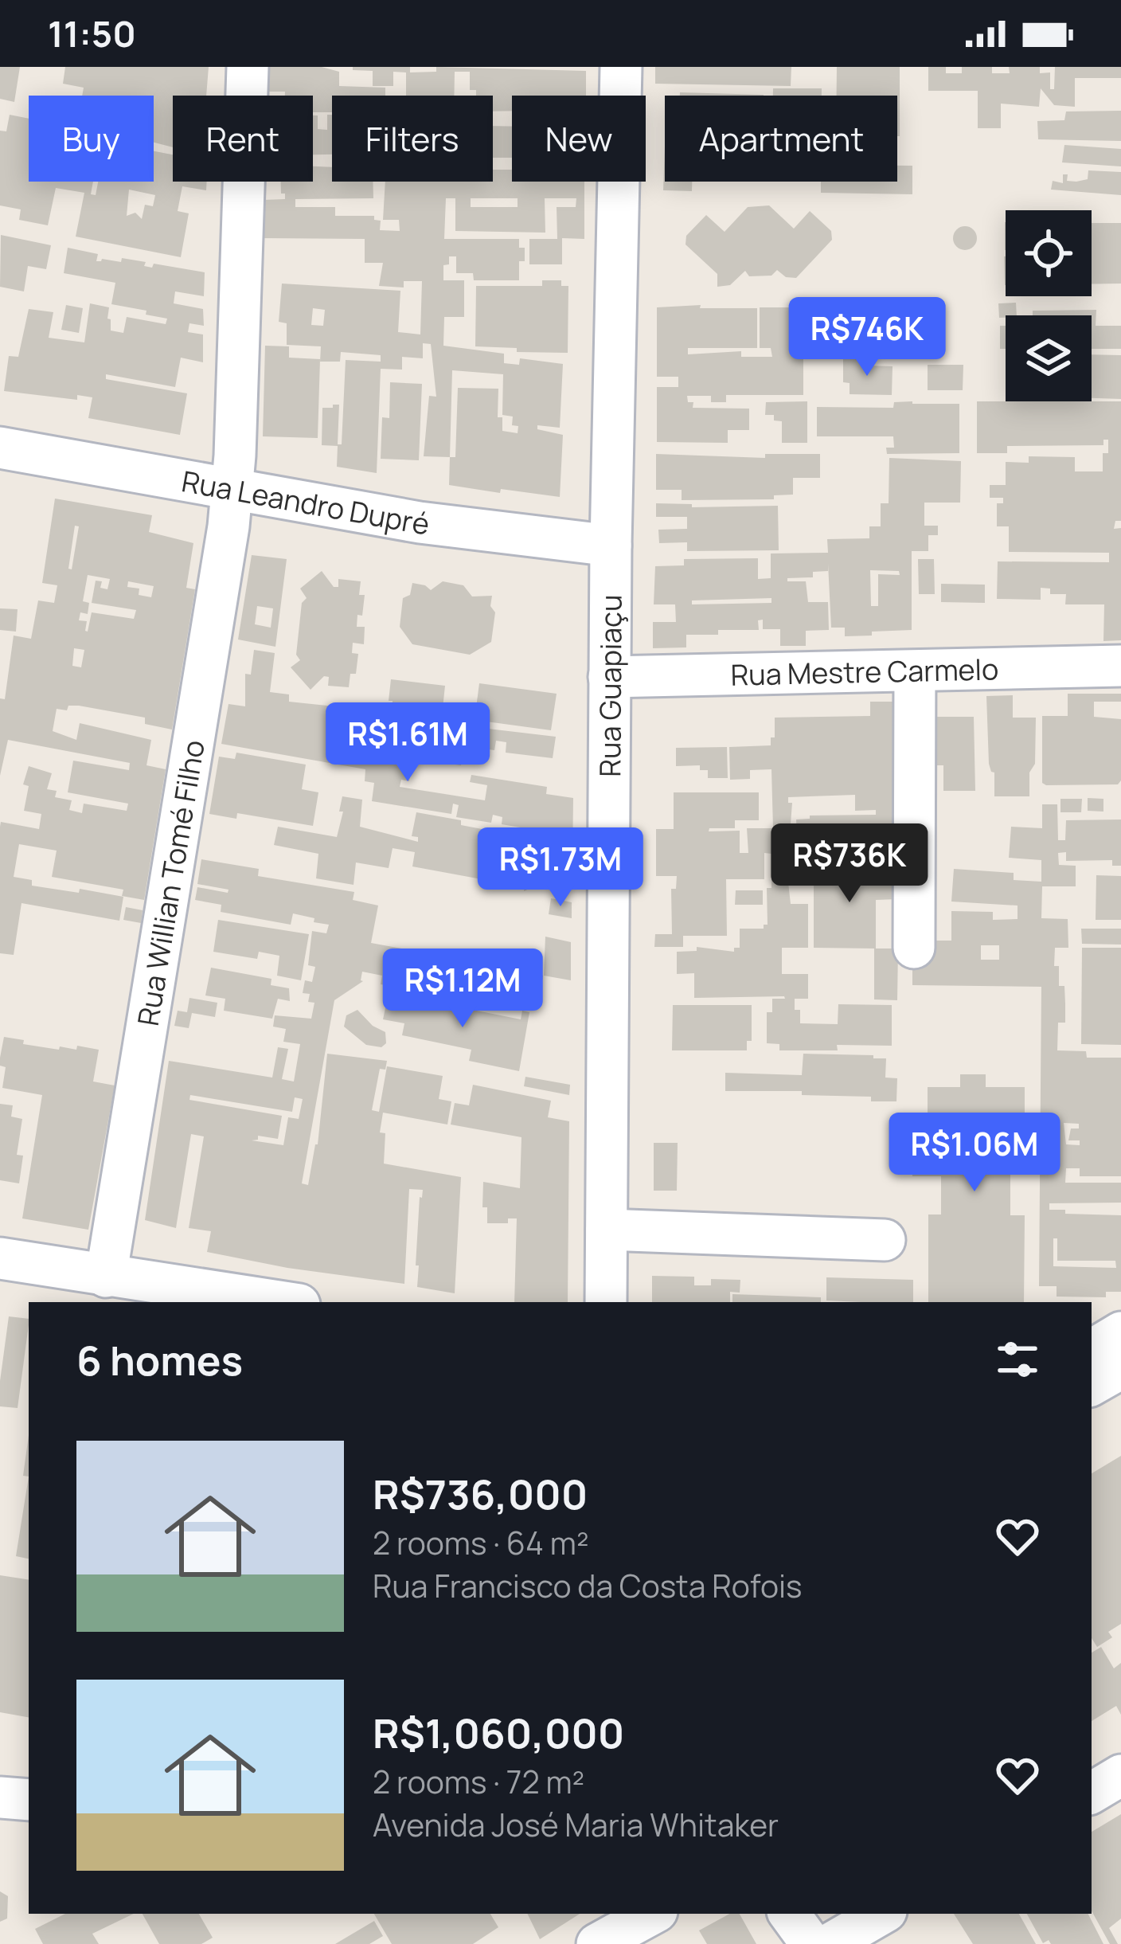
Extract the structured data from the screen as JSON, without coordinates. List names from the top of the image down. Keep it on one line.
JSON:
{"streets":{"street":["Rua Leandro Dupré","Rua Mestre Carmelo","Rua Guapiaçu","Rua Willian Tomé Filho"]},"crossings":[["Rua Leandro Dupré","Rua Guapiaçu"],["Rua Leandro Dupré","Rua Willian Tomé Filho"],["Rua Mestre Carmelo","Rua Guapiaçu"]],"page":{"status":"11:50","chip":["Buy","Rent","Filters","New","Apartment"],"price":["R$746K","R$1.61M","R$736K","R$1.73M","R$1.12M","R$1.06M"],"heading":"6 homes","list":[{"name":"R$736,000","note":"2 rooms · 64 m² · Rua Francisco da Costa Rofois"},{"name":"R$1,060,000","note":"2 rooms · 72 m² · Avenida José Maria Whitaker"}]}}
